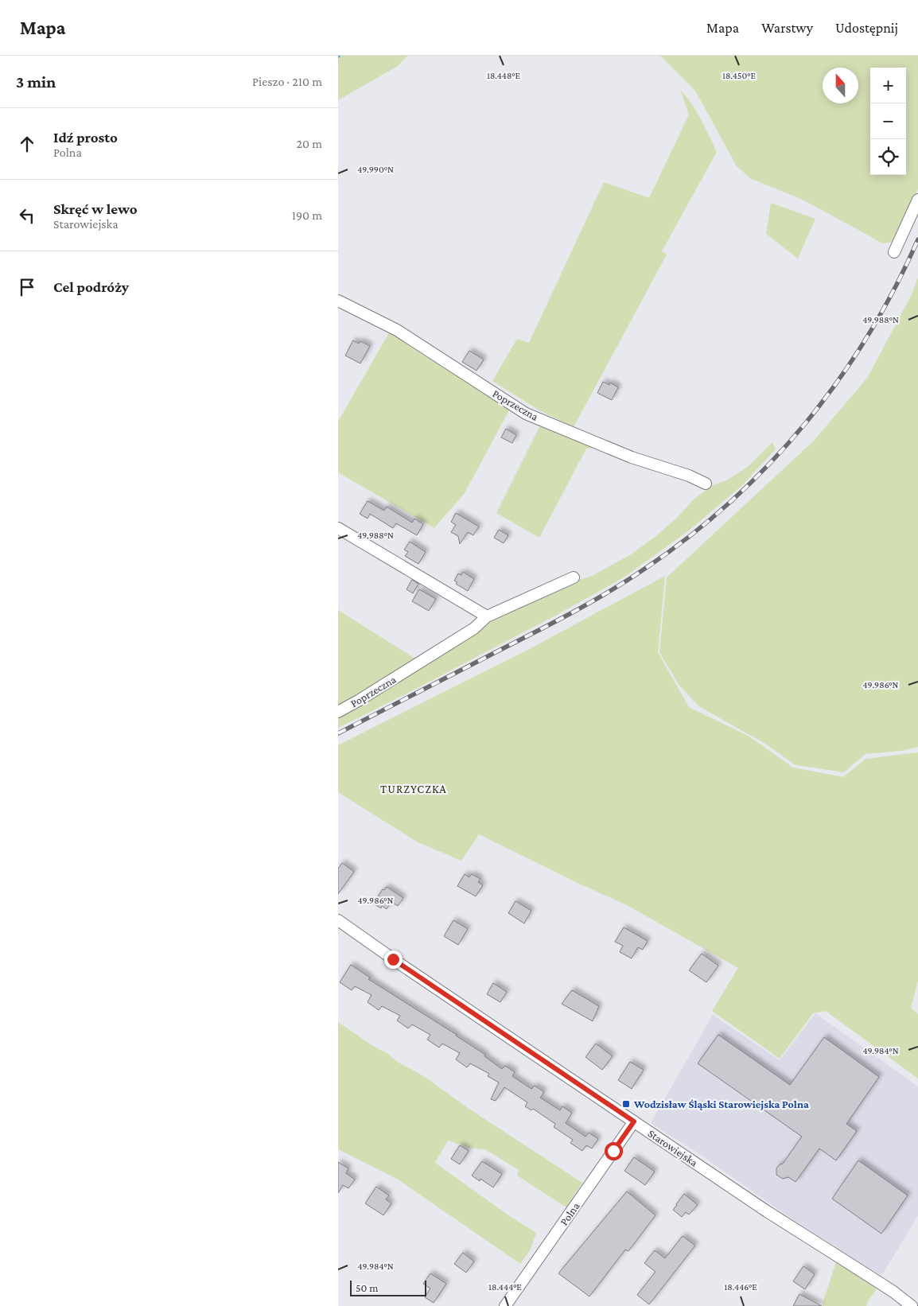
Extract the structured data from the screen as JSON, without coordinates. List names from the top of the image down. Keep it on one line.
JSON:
{"streets":{"street":["Poprzeczna","Starowiejska","Polna"]},"crossings":[["Starowiejska","Polna"]],"districts":["TURZYCZKA"],"places":{"transit":["Wodzisław Śląski Starowiejska Polna"]},"scale_bar":"50 m","north":"top","page":{"header":"Mapa","nav":["Mapa","Warstwy","Udostępnij"],"heading":["3 min","Pieszo · 210 m"],"map_buttons":["+","−"],"list":[["Idź prosto","Polna","20 m"],["Skręć w lewo","Starowiejska","190 m"],"Cel podróży"],"scale":"50 m"},"coordinates":["18.448°E","18.450°E","49.990°N","49.988°N","49.986°N","49.984°N","18.444°E","18.446°E"]}
